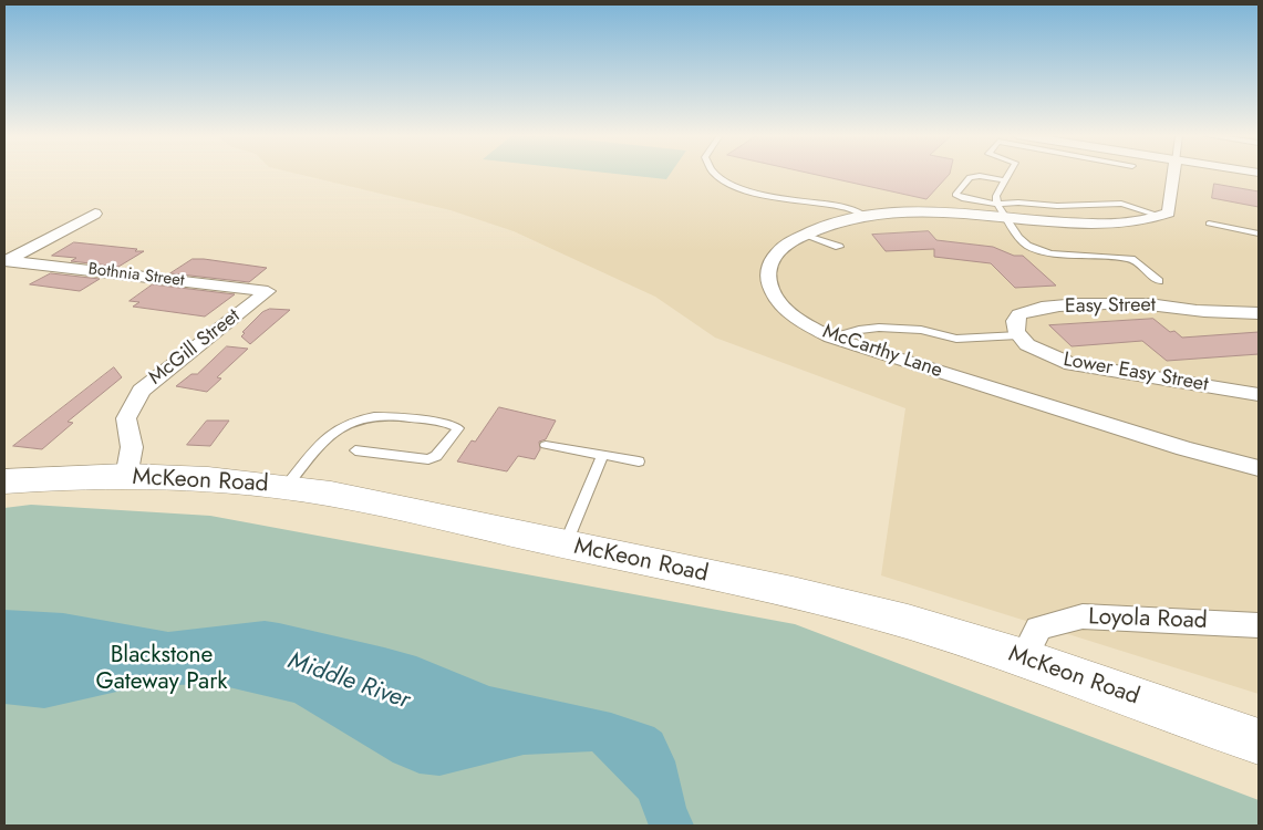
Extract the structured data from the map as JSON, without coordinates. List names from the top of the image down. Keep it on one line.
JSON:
{"streets":{"main road":["McKeon Road"],"street":["Bothnia Street","Easy Street","McGill Street","McCarthy Lane","Lower Easy Street","Loyola Road"]},"crossings":[["Bothnia Street","McGill Street"],["Easy Street","Lower Easy Street"],["McGill Street","McKeon Road"],["McKeon Road","Loyola Road"]],"water":["Middle River"],"parks":["Blackstone Gateway Park"]}
